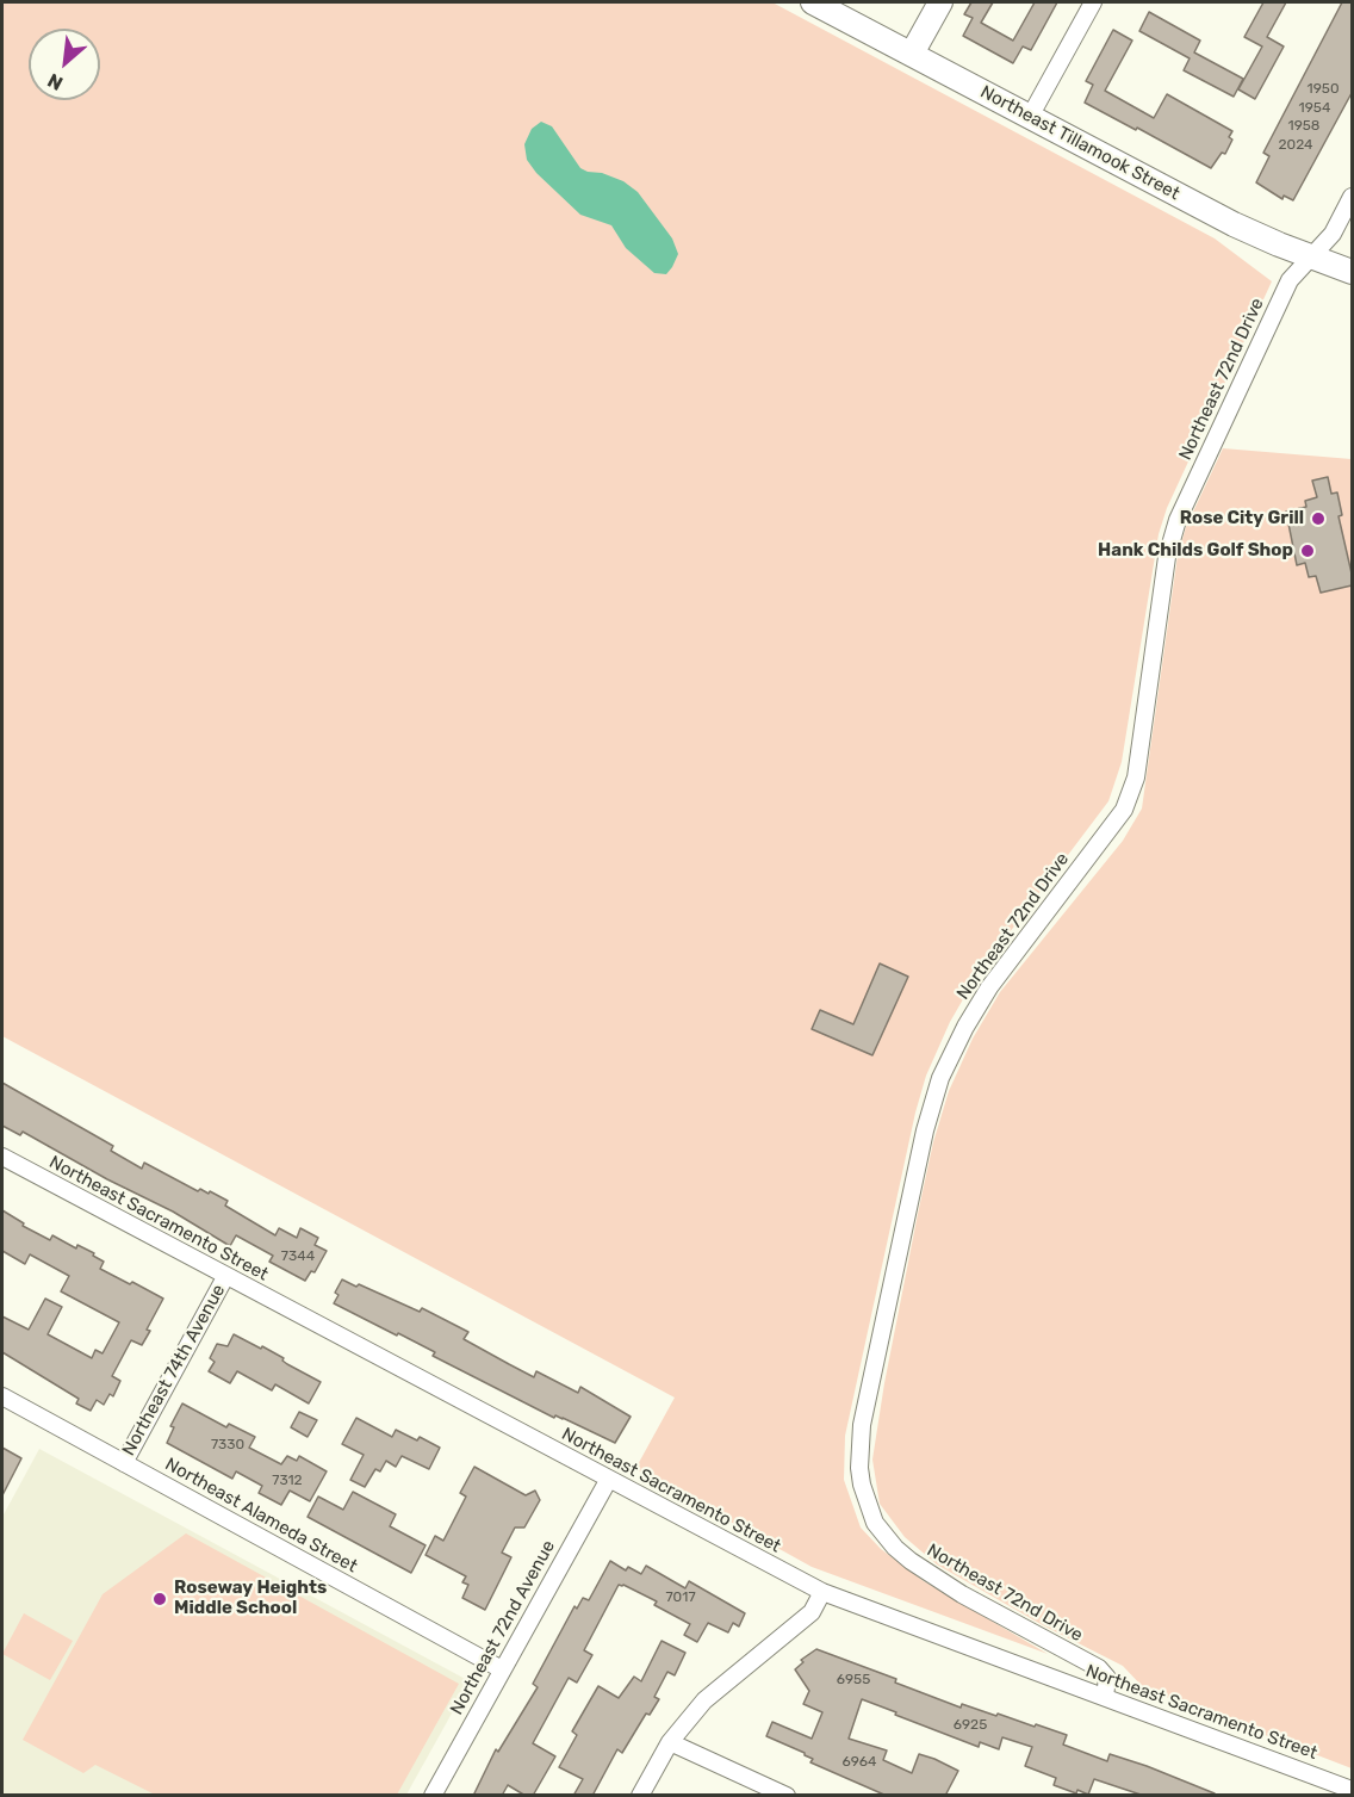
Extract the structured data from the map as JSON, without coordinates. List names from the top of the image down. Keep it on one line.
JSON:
{"streets":{"street":["Northeast Tillamook Street","Northeast 72nd Drive","Northeast Sacramento Street","Northeast 74th Avenue","Northeast Alameda Street","Northeast 72nd Avenue"]},"crossings":[["Northeast Tillamook Street","Northeast 72nd Drive"],["Northeast 72nd Drive","Northeast Sacramento Street"],["Northeast Sacramento Street","Northeast 74th Avenue"],["Northeast Sacramento Street","Northeast 72nd Avenue"],["Northeast 74th Avenue","Northeast Alameda Street"],["Northeast Alameda Street","Northeast 72nd Avenue"]],"places":["Rose City Grill","Hank Childs Golf Shop","Roseway Heights Middle School"],"house_numbers":["1950","1954","1958","2024","7344","7330","7312","7017","6955","6925","6964"],"north":"bottom left"}
